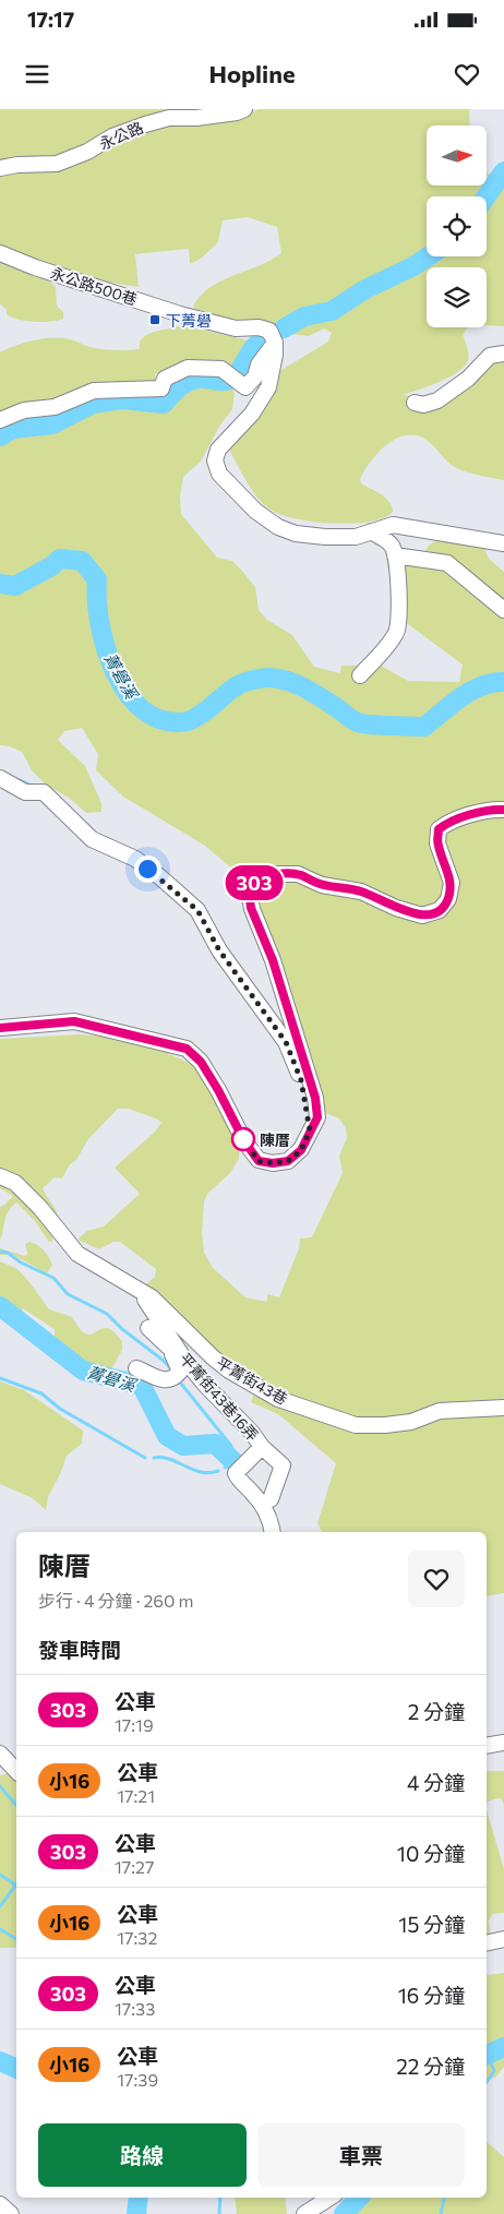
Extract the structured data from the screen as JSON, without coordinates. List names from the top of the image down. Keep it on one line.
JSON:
{"streets":{"street":["永公路","永公路500巷","平菁街43巷","平菁街43巷16弄"]},"crossings":[["平菁街43巷","平菁街43巷16弄"]],"water":["菁礐溪"],"places":{"transit":["下菁礐"],"other":["陳厝"]},"lines":["bus line 303"],"north":"right","page":{"status":"17:17","header":"Hopline","on_map":"303","heading":[["陳厝","步行 · 4 分鐘 · 260 m"],"發車時間"],"list":[{"mark":"303","name":"公車","note":"17:19","value":"2 分鐘"},{"mark":"小16","name":"公車","note":"17:21","value":"4 分鐘"},{"mark":"303","name":"公車","note":"17:27","value":"10 分鐘"},{"mark":"小16","name":"公車","note":"17:32","value":"15 分鐘"},{"mark":"303","name":"公車","note":"17:33","value":"16 分鐘"},{"mark":"小16","name":"公車","note":"17:39","value":"22 分鐘"}],"buttons":["路線","車票"]}}
